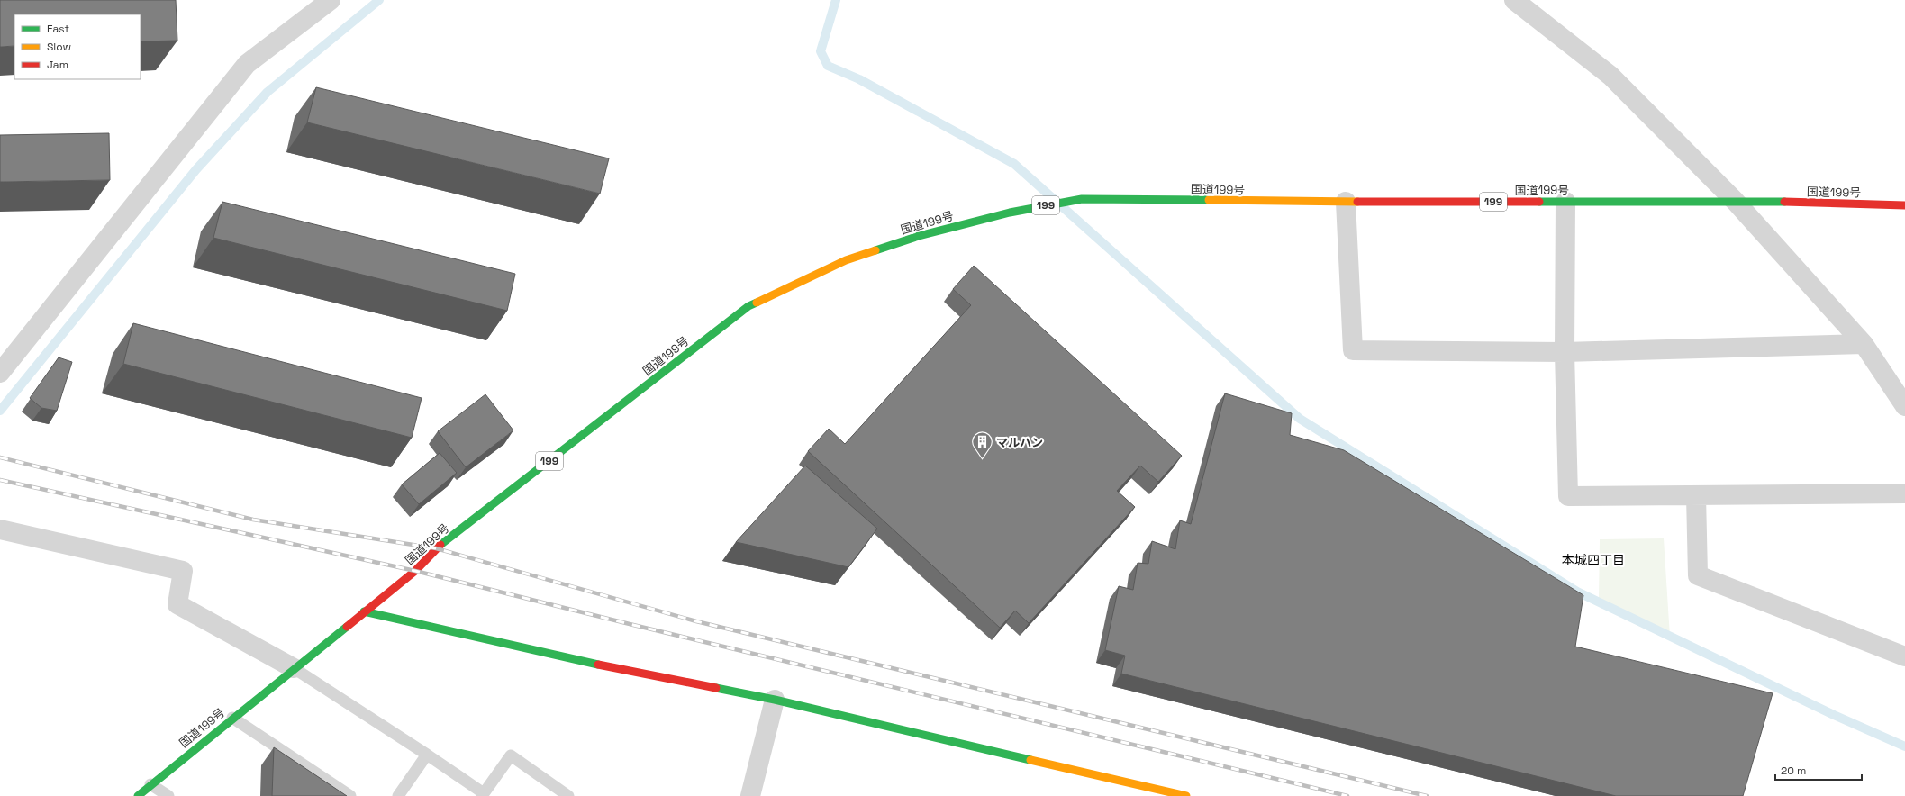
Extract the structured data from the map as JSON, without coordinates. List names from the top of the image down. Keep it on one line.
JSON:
{"streets":{"main road":["国道199号","199"]},"districts":["本城四丁目"],"places":{"building":["マルハン"]},"legend":["Fast","Slow","Jam"],"scale_bar":"20 m"}
